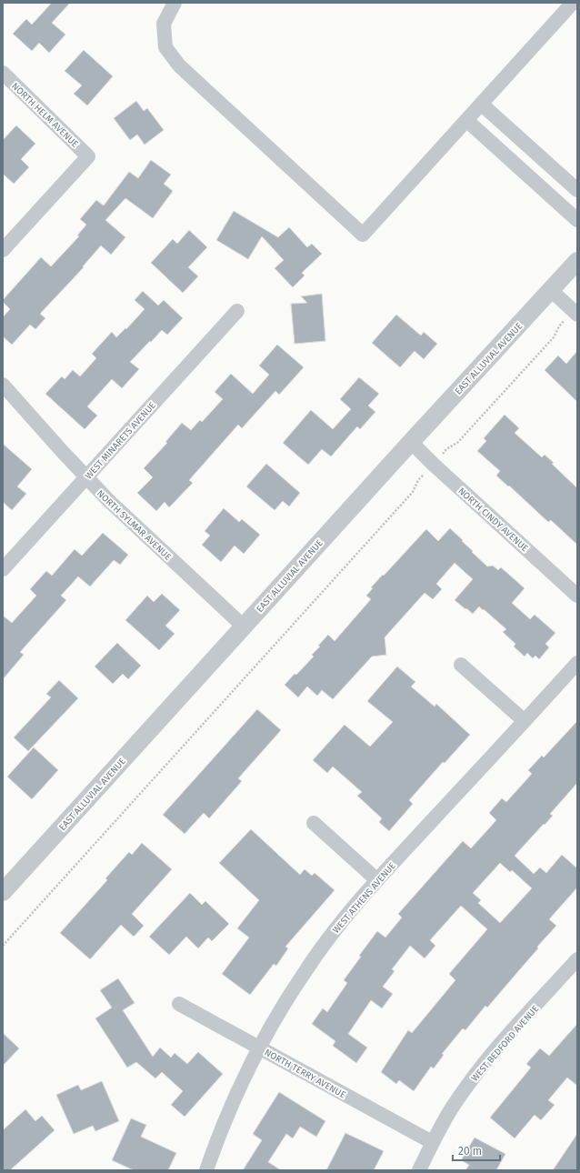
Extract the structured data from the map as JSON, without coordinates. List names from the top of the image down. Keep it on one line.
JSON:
{"streets":{"street":["NORTH HELM AVENUE","EAST ALLUVIAL AVENUE","WEST MINARETS AVENUE","NORTH CINDY AVENUE","NORTH SYLMAR AVENUE","WEST ATHENS AVENUE","WEST BEDFORD AVENUE","NORTH TERRY AVENUE"]},"crossings":[["EAST ALLUVIAL AVENUE","NORTH CINDY AVENUE"],["EAST ALLUVIAL AVENUE","NORTH SYLMAR AVENUE"],["WEST MINARETS AVENUE","NORTH SYLMAR AVENUE"],["WEST ATHENS AVENUE","NORTH TERRY AVENUE"],["WEST BEDFORD AVENUE","NORTH TERRY AVENUE"]],"scale_bar":"20 m"}
